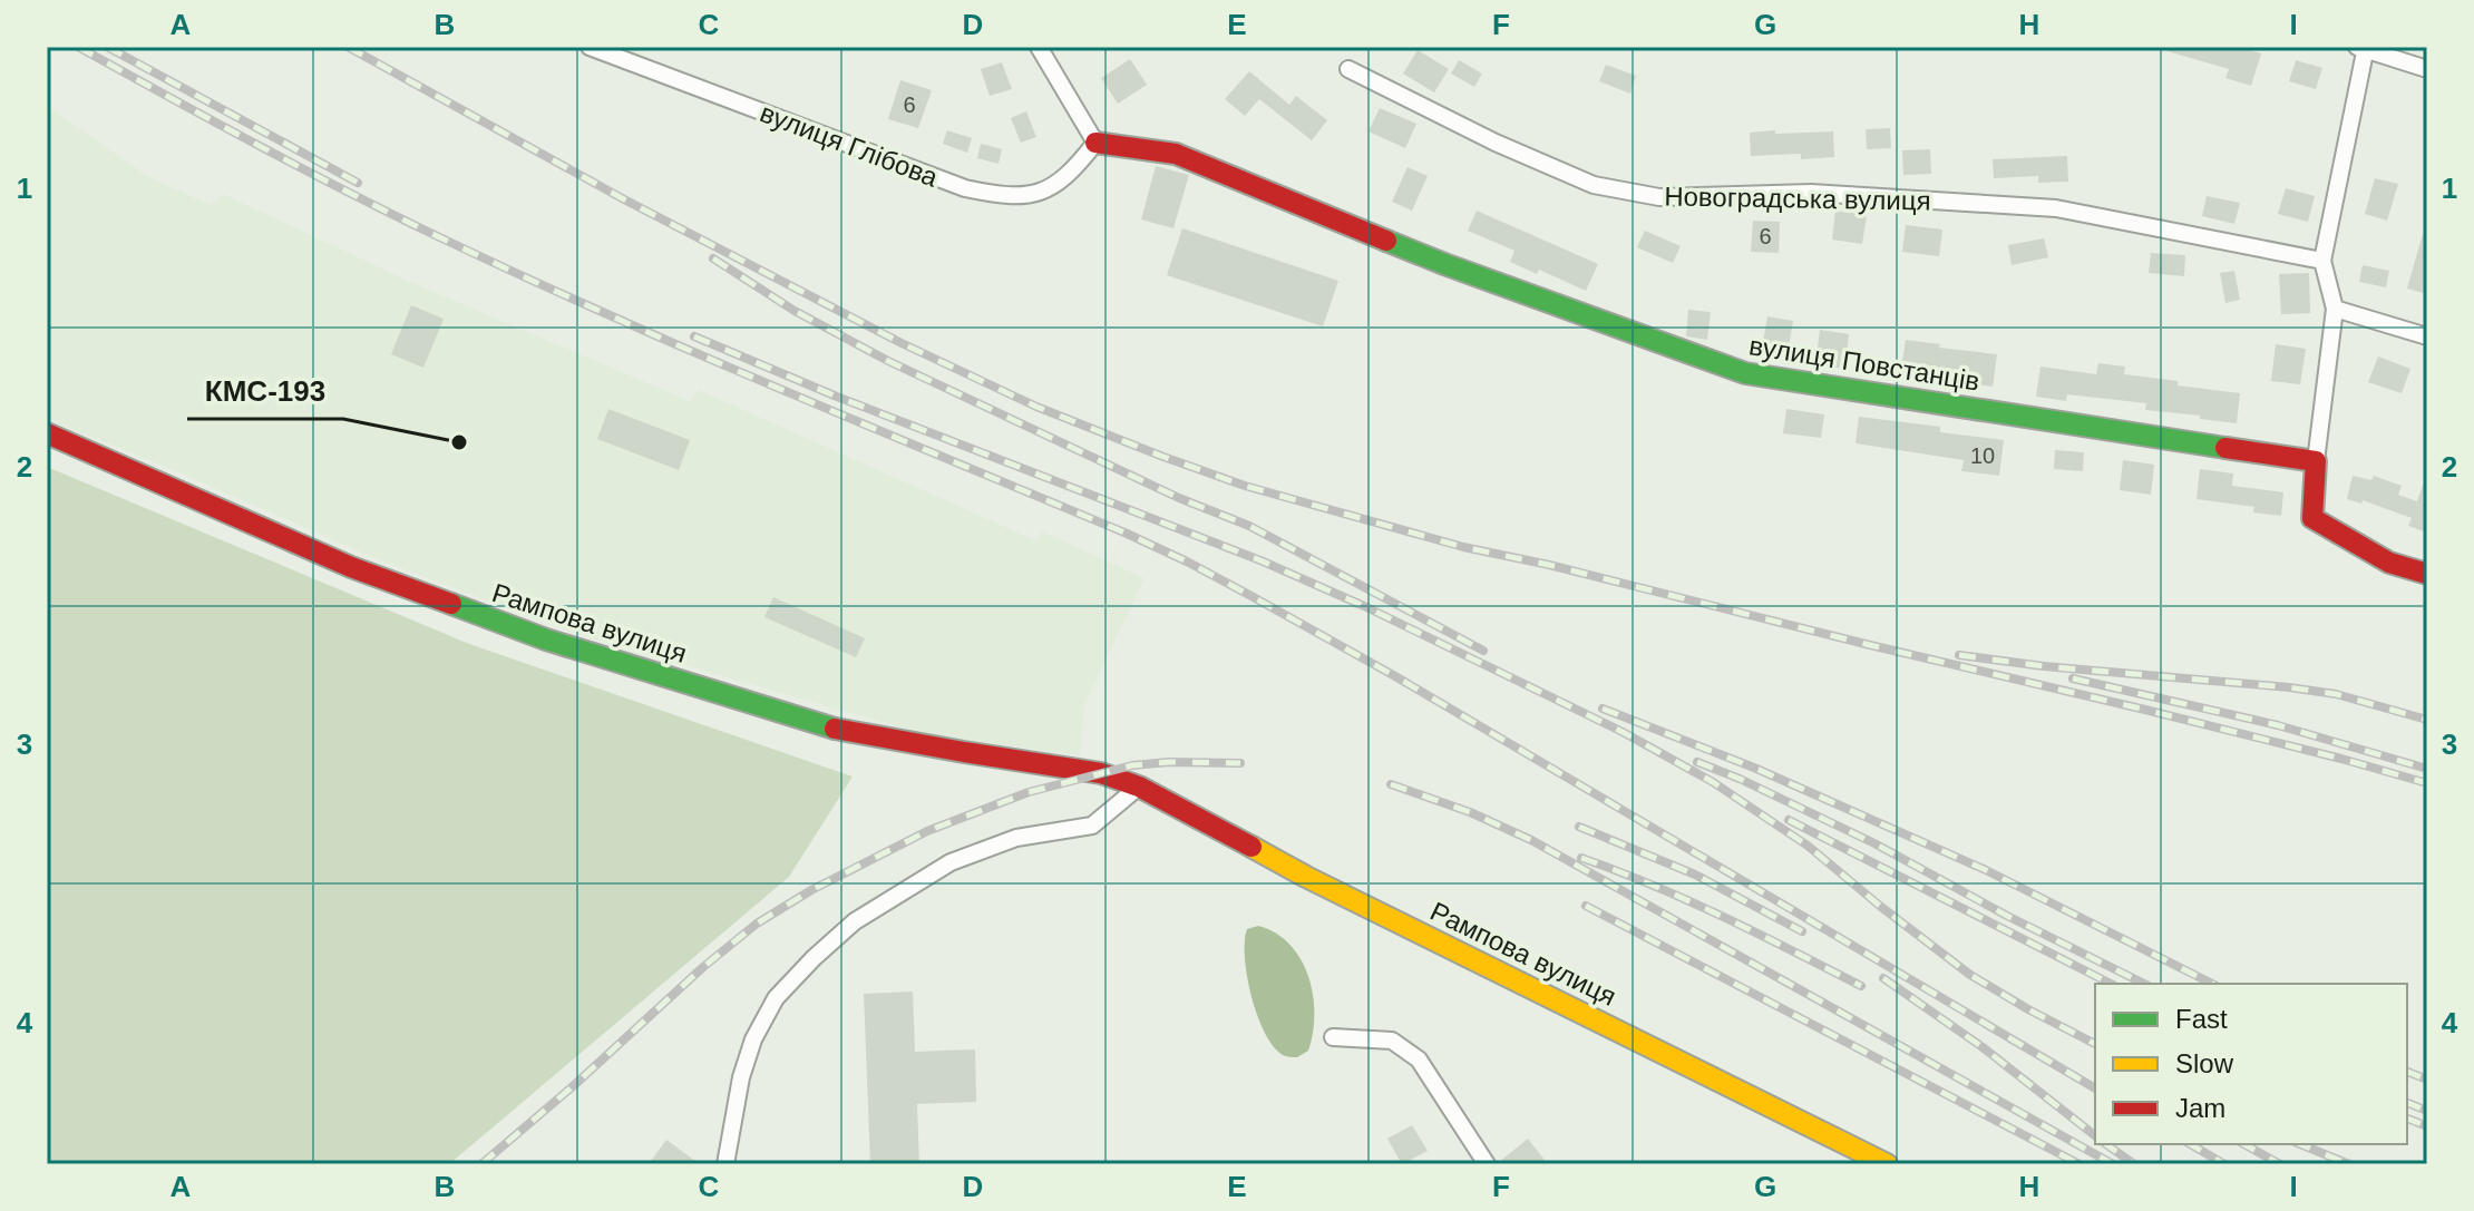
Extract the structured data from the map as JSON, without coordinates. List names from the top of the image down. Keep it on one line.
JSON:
{"streets":{"street":["вулиця Глібова","Новоградська вулиця","вулиця Повстанців","Рампова вулиця"]},"crossings":[["вулиця Глібова","вулиця Повстанців"]],"places":["КМС-193"],"house_numbers":["6","6","10"],"legend":["Fast","Slow","Jam"],"grid":{"columns":["A","B","C","D","E","F","G","H","I"],"rows":["1","2","3","4"]}}
